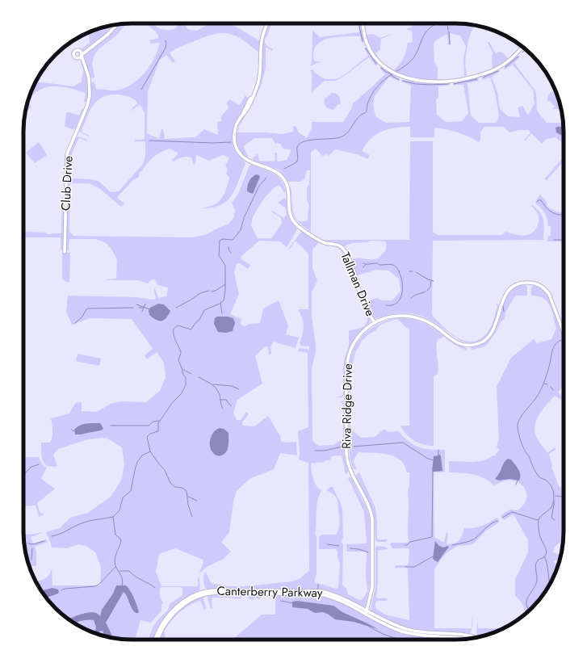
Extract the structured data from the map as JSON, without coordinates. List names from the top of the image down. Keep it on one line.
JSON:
{"streets":{"street":["Club Drive","Tallman Drive","Riva Ridge Drive","Canterberry Parkway"]},"crossings":[["Tallman Drive","Riva Ridge Drive"],["Riva Ridge Drive","Canterberry Parkway"]]}
